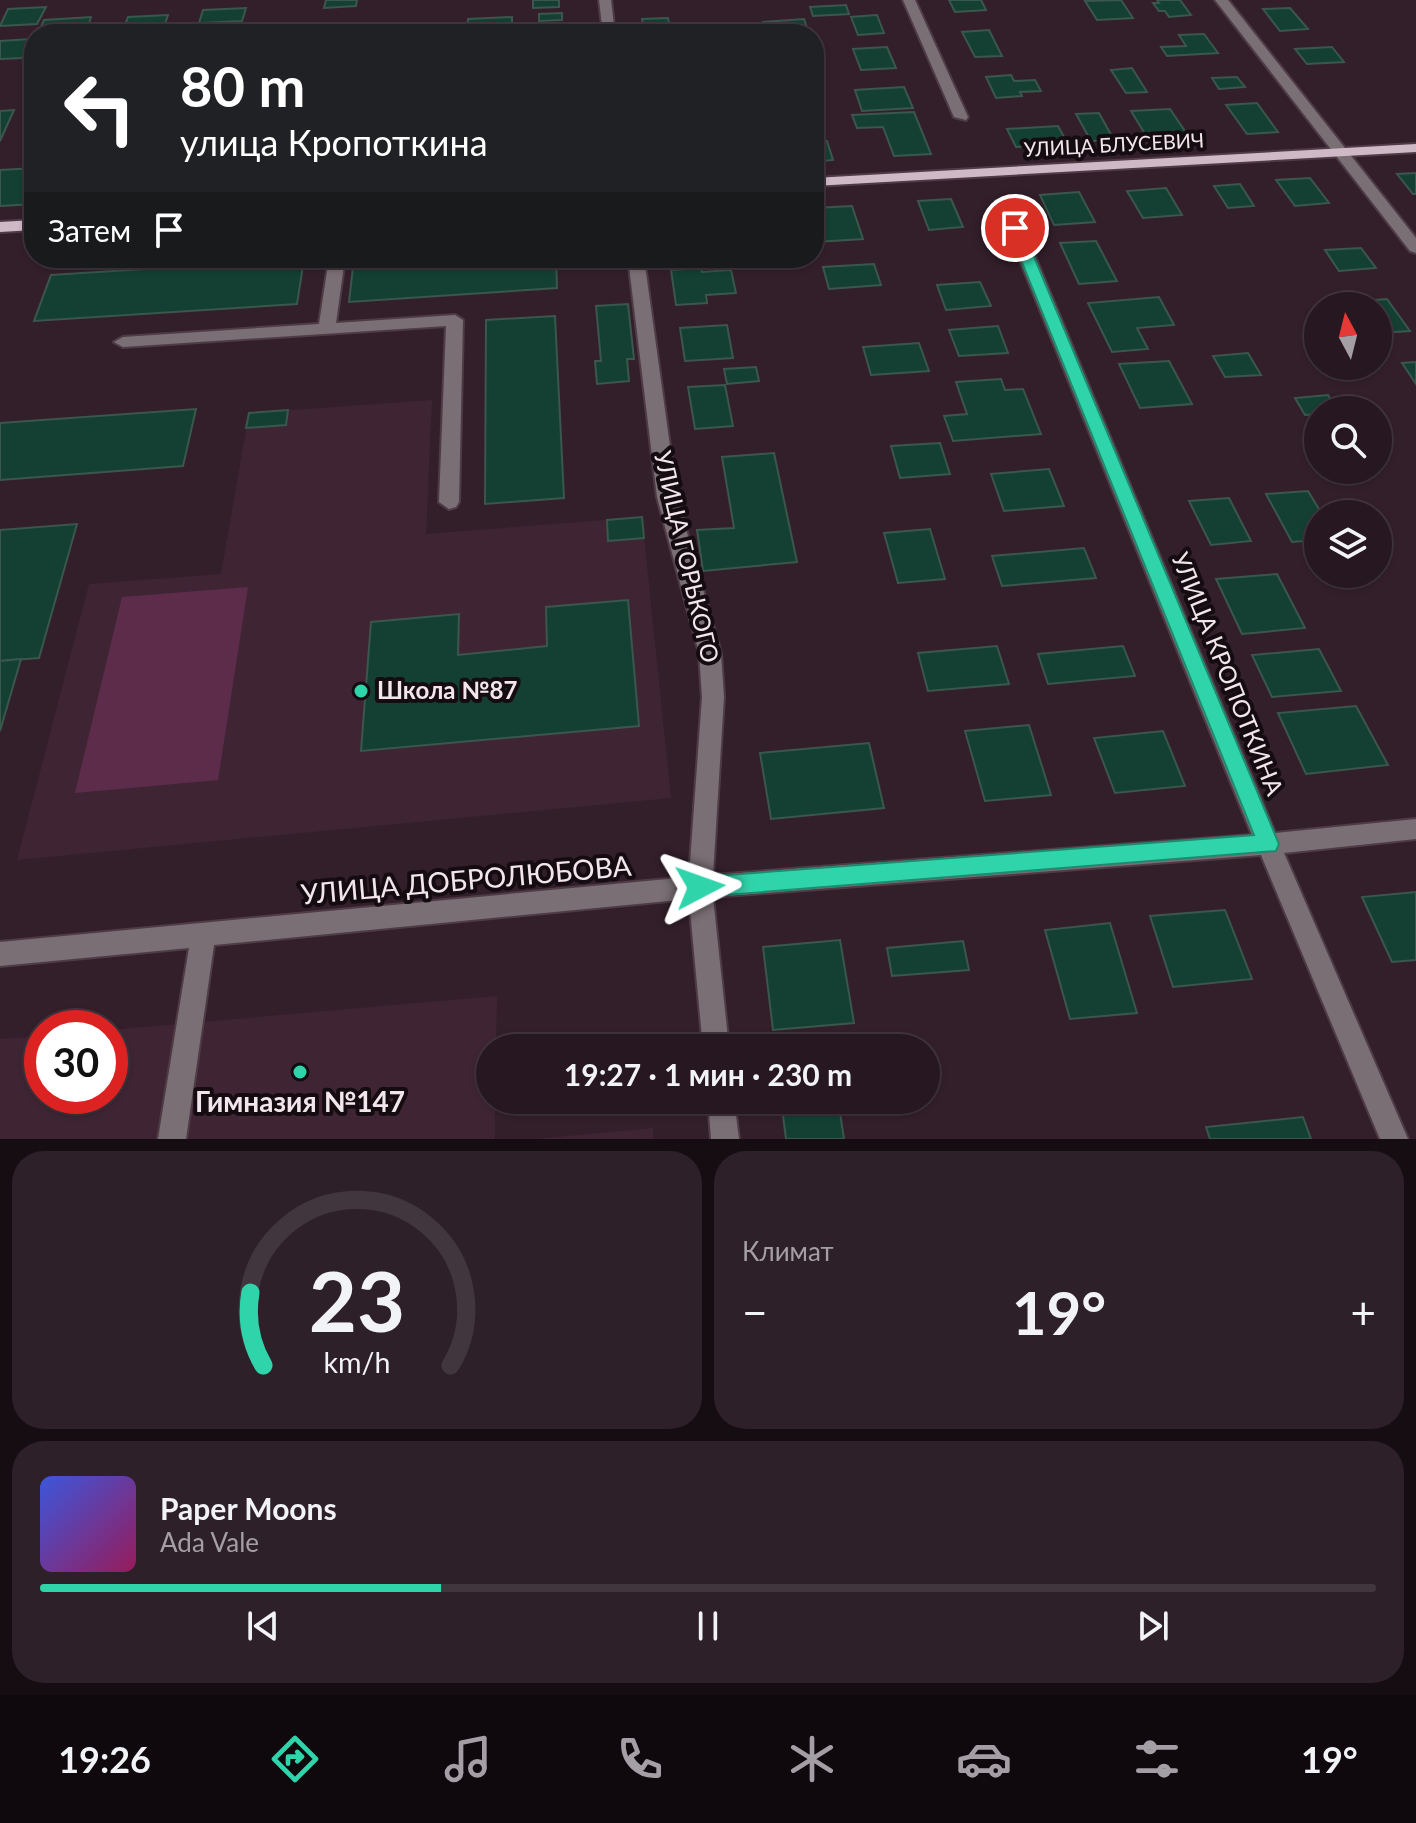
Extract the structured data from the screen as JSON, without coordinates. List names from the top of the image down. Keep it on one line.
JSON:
{"streets":{"main road":["УЛИЦА БЛУСЕВИЧ"],"street":["УЛИЦА ГОРЬКОГО","УЛИЦА КРОПОТКИНА","УЛИЦА ДОБРОЛЮБОВА"]},"crossings":[["УЛИЦА ГОРЬКОГО","УЛИЦА ДОБРОЛЮБОВА"],["УЛИЦА КРОПОТКИНА","УЛИЦА ДОБРОЛЮБОВА"]],"places":["Школа №87","Гимназия №147"],"north":"top","page":{"turn":["80 m","улица Кропоткина"],"then":"Затем","limit":"30","trip":"19:27 · 1 мин · 230 m","tile":"Климат","heat":["−","19°","+"],"song":["Paper Moons","Ada Vale"],"tabs":["19:26","19°"],"gauge":["23","km/h"]}}
